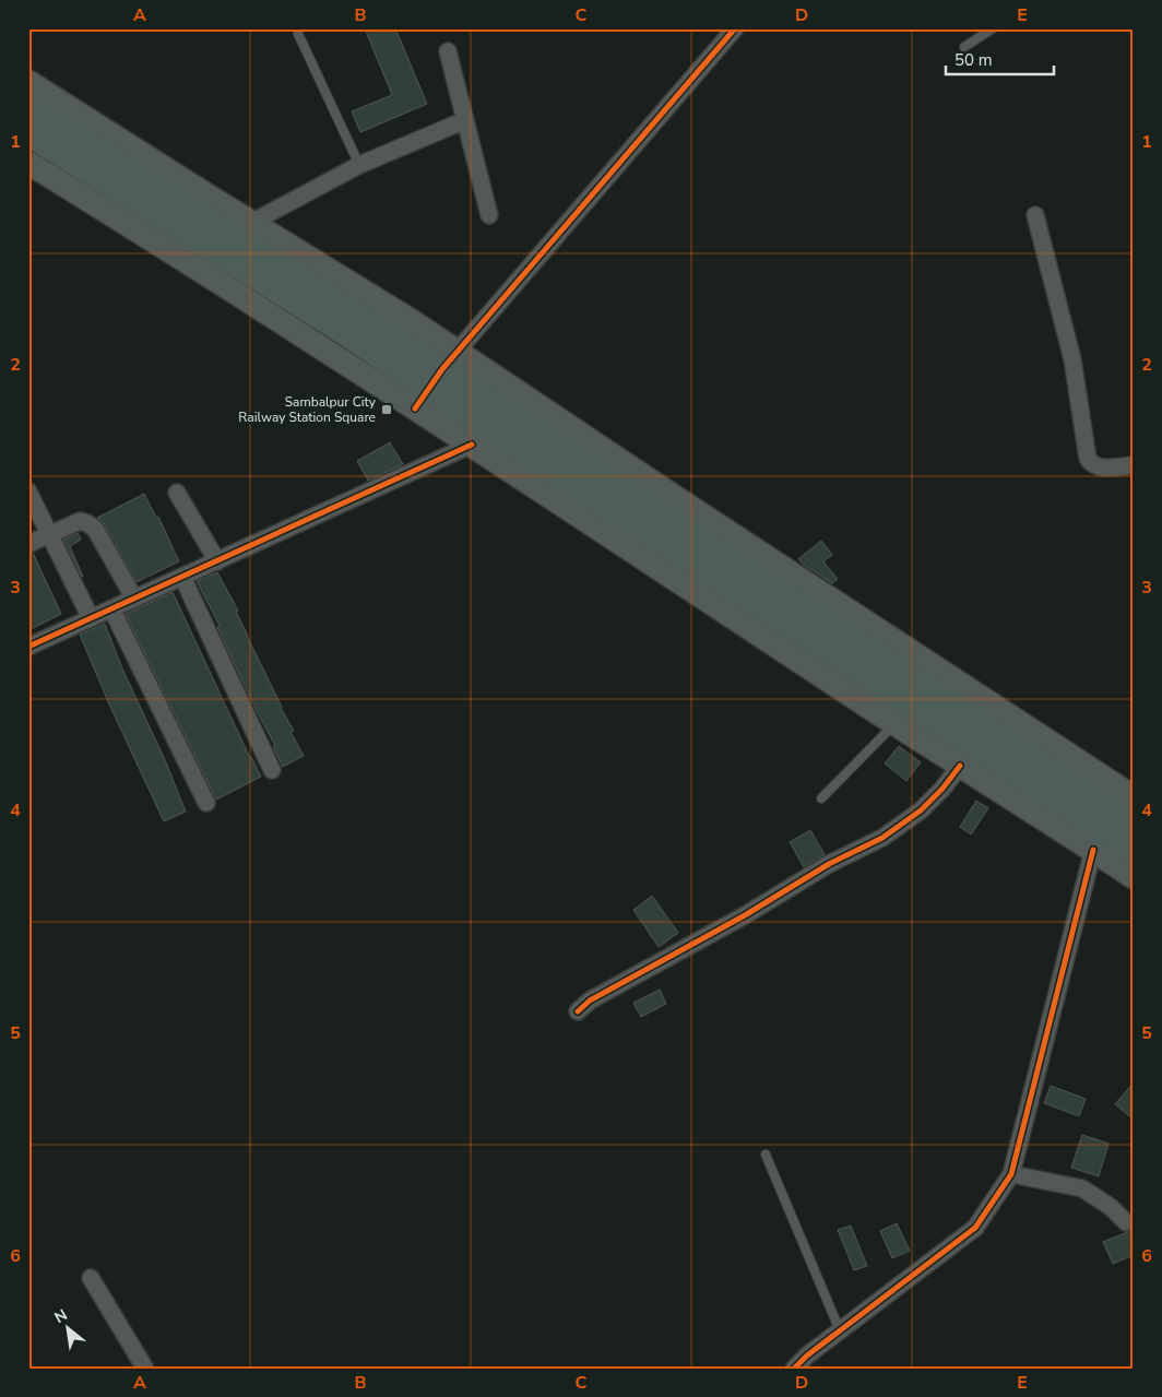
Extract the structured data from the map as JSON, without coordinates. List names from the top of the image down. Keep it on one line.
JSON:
{"places":{"transit":["Sambalpur City Railway Station Square"]},"scale_bar":"50 m","north":"top left","grid":{"columns":["A","B","C","D","E"],"rows":["1","2","3","4","5","6"]}}
